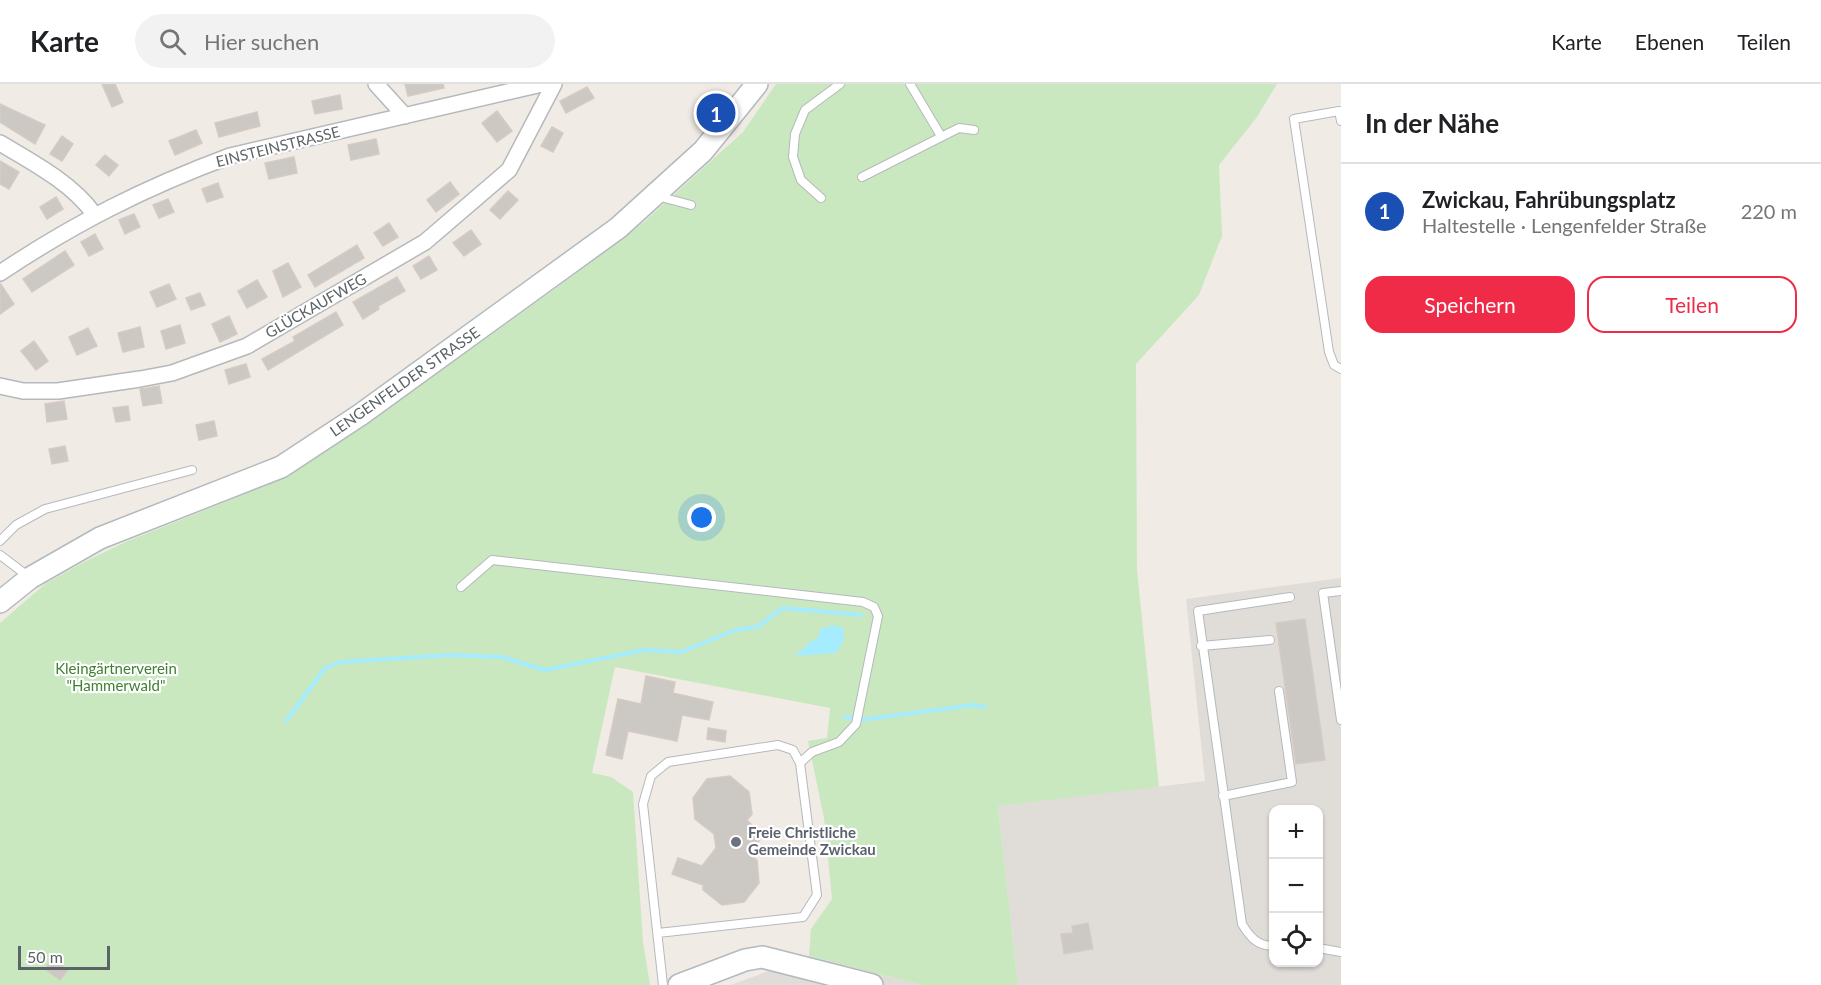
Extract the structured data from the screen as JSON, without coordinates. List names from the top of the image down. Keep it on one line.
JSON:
{"streets":{"main road":["LENGENFELDER STRASSE"],"street":["EINSTEINSTRASSE","GLÜCKAUFWEG"]},"parks":["Kleingärtnerverein \"Hammerwald\""],"places":["Freie Christliche Gemeinde Zwickau"],"scale_bar":"50 m","page":{"header":"Karte","search":"Hier suchen","nav":["Karte","Ebenen","Teilen"],"heading":"In der Nähe","pins":"1","list":[{"mark":"1","name":"Zwickau, Fahrübungsplatz","note":"Haltestelle · Lengenfelder Straße","value":"220 m"}],"buttons":["Speichern","Teilen"],"map_buttons":["+","−"],"scale":"50 m"}}
